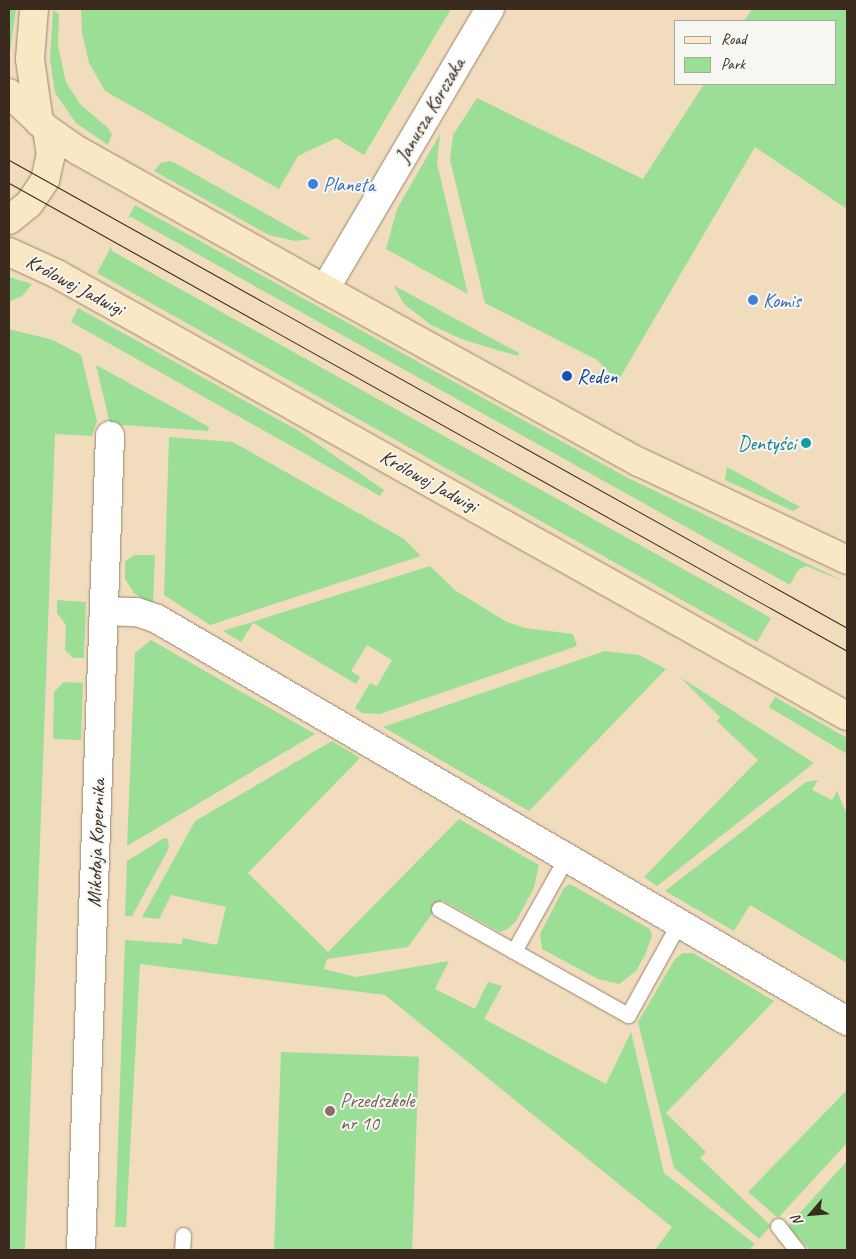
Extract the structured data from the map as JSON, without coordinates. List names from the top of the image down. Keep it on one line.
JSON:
{"streets":{"street":["Janusza Korczaka","Królowej Jadwigi","Mikołaja Kopernika"]},"places":["Planeta","Komis","Reden","Dentyści","Przedszkole nr 10"],"legend":["Road","Park"],"north":"bottom left"}
